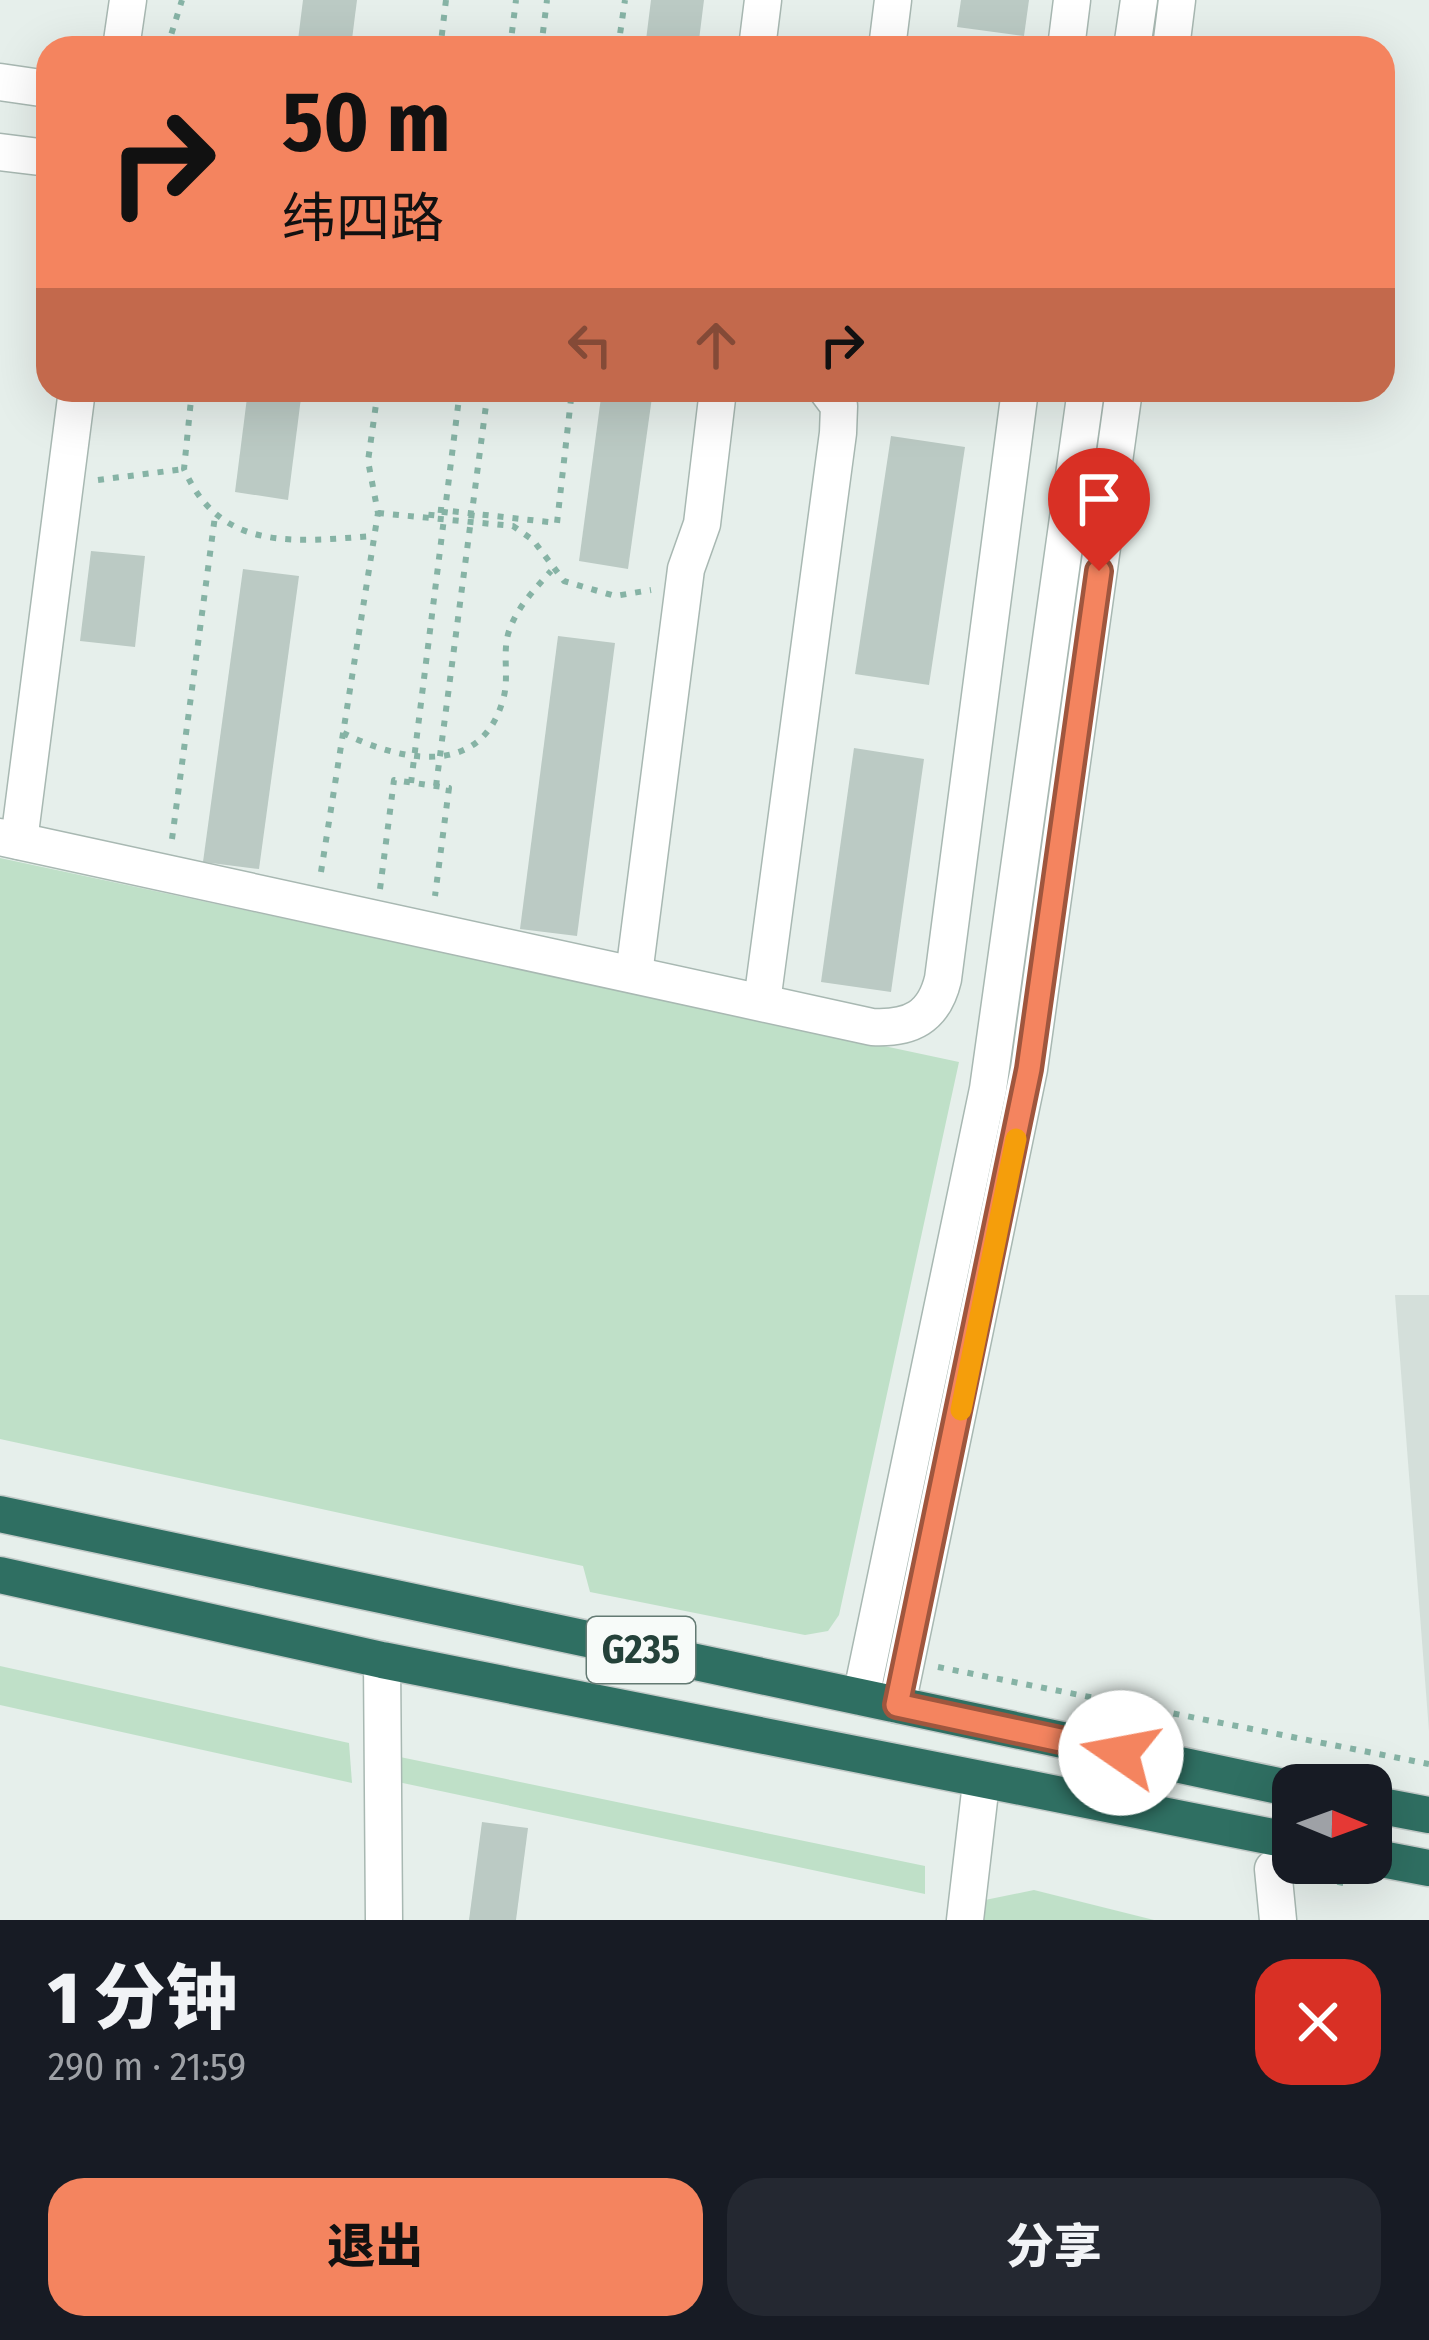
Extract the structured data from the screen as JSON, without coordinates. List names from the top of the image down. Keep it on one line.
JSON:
{"streets":{"highway":["G235"]},"north":"right","page":{"turn":["50 m","纬四路"],"heading":["1 分钟","290 m · 21:59"],"buttons":["退出","分享"]}}
